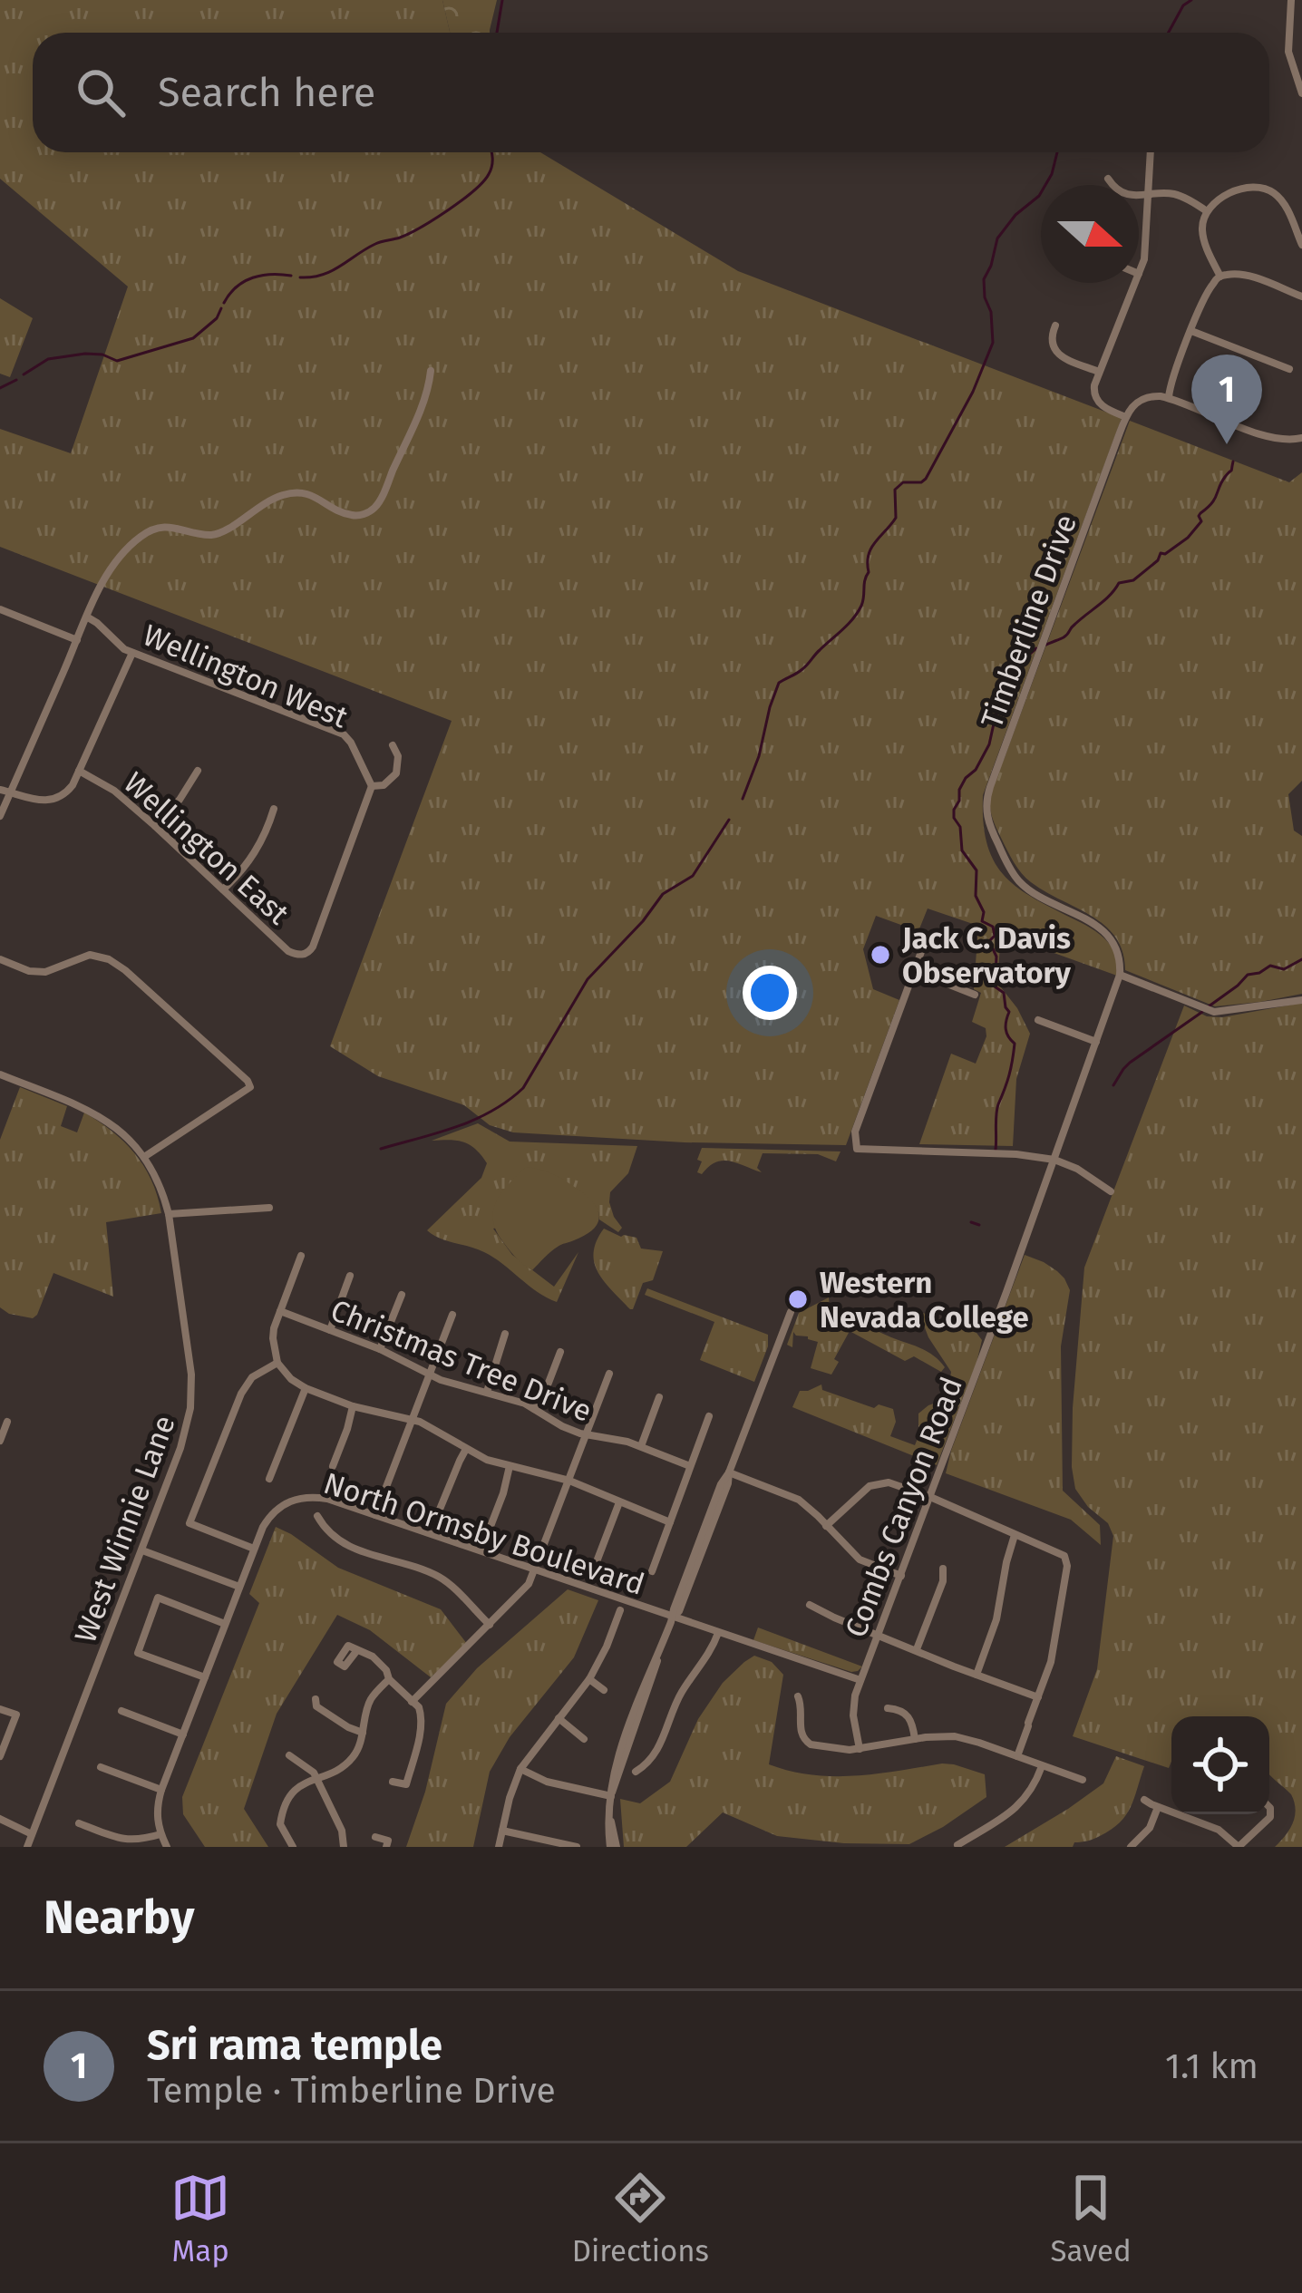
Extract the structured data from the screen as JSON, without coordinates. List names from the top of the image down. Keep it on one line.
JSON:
{"streets":{"street":["Timberline Drive","Wellington West","Wellington East","Christmas Tree Drive","Combs Canyon Road","West Winnie Lane","North Ormsby Boulevard"]},"crossings":[["Timberline Drive","Combs Canyon Road"],["Wellington West","Wellington East"],["Combs Canyon Road","North Ormsby Boulevard"]],"places":["Jack C. Davis Observatory","Western Nevada College"],"north":"right","page":{"search":"Search here","pins":"1","heading":"Nearby","list":[{"mark":"1","name":"Sri rama temple","note":"Temple · Timberline Drive","value":"1.1 km"}],"nav":["Map","Directions","Saved"]}}
